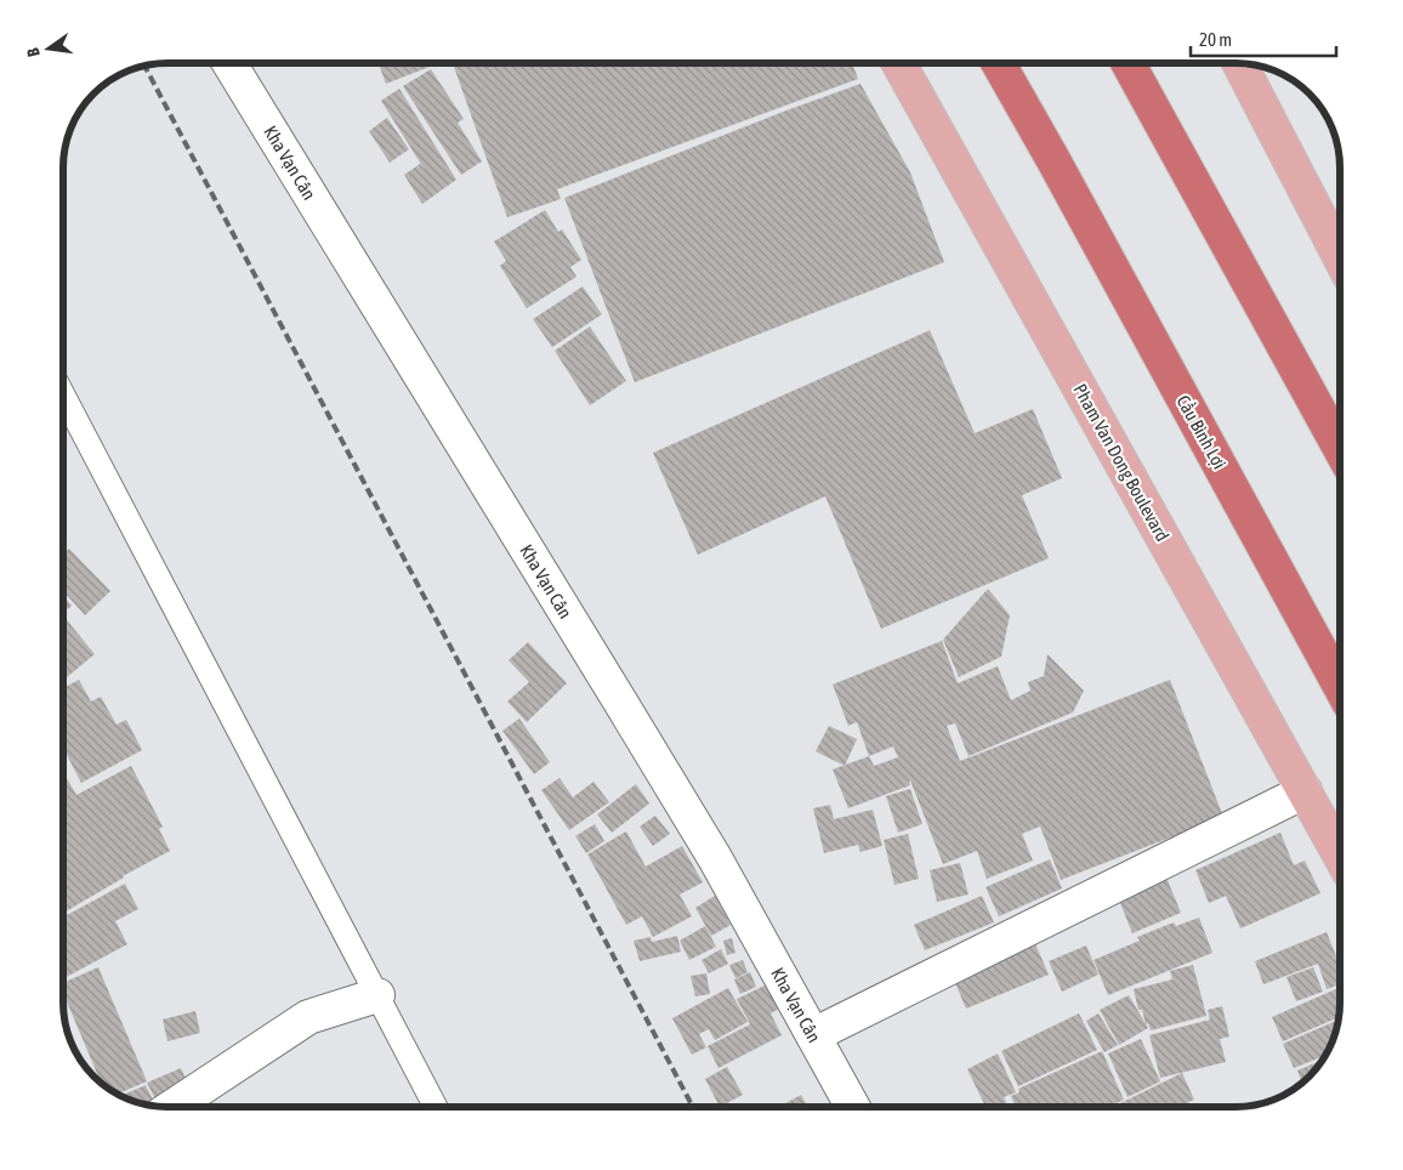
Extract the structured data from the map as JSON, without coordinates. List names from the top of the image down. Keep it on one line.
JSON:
{"streets":{"highway":["Cầu Bình Lợi"],"main road":["Pham Van Dong Boulevard"],"street":["Kha Vạn Cân"]},"scale_bar":"20 m","north":"left"}
